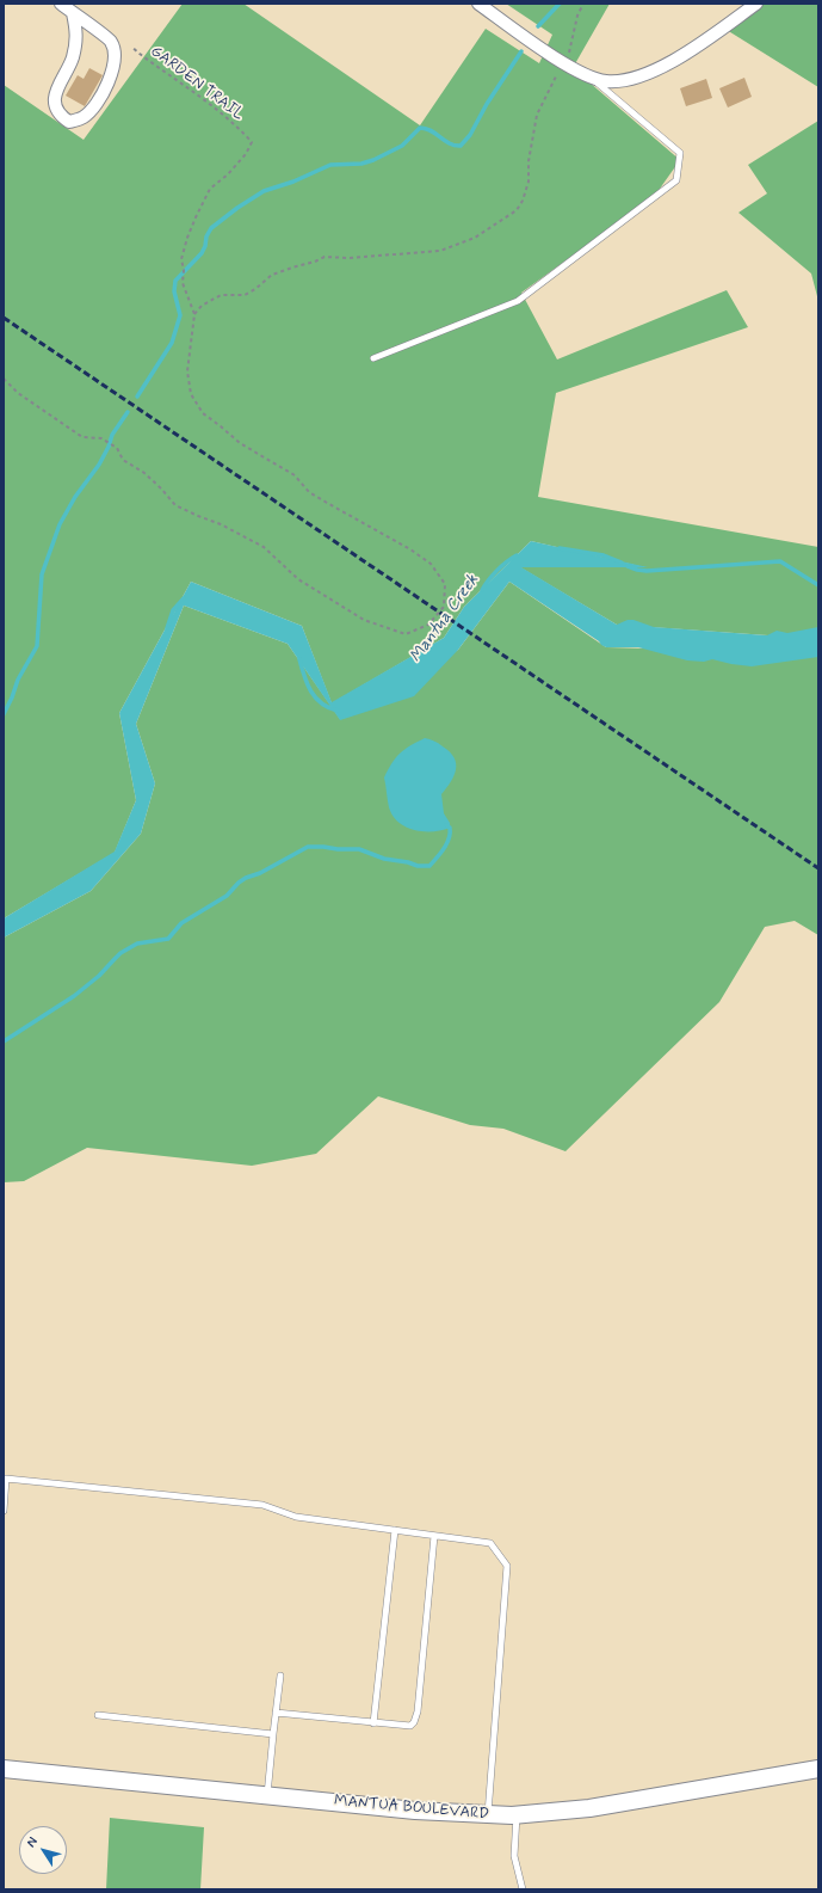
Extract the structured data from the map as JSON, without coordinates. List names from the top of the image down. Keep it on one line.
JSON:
{"streets":{"main road":["MANTUA BOULEVARD"],"path":["GARDEN TRAIL"]},"water":["Mantua Creek"],"north":"top left"}
